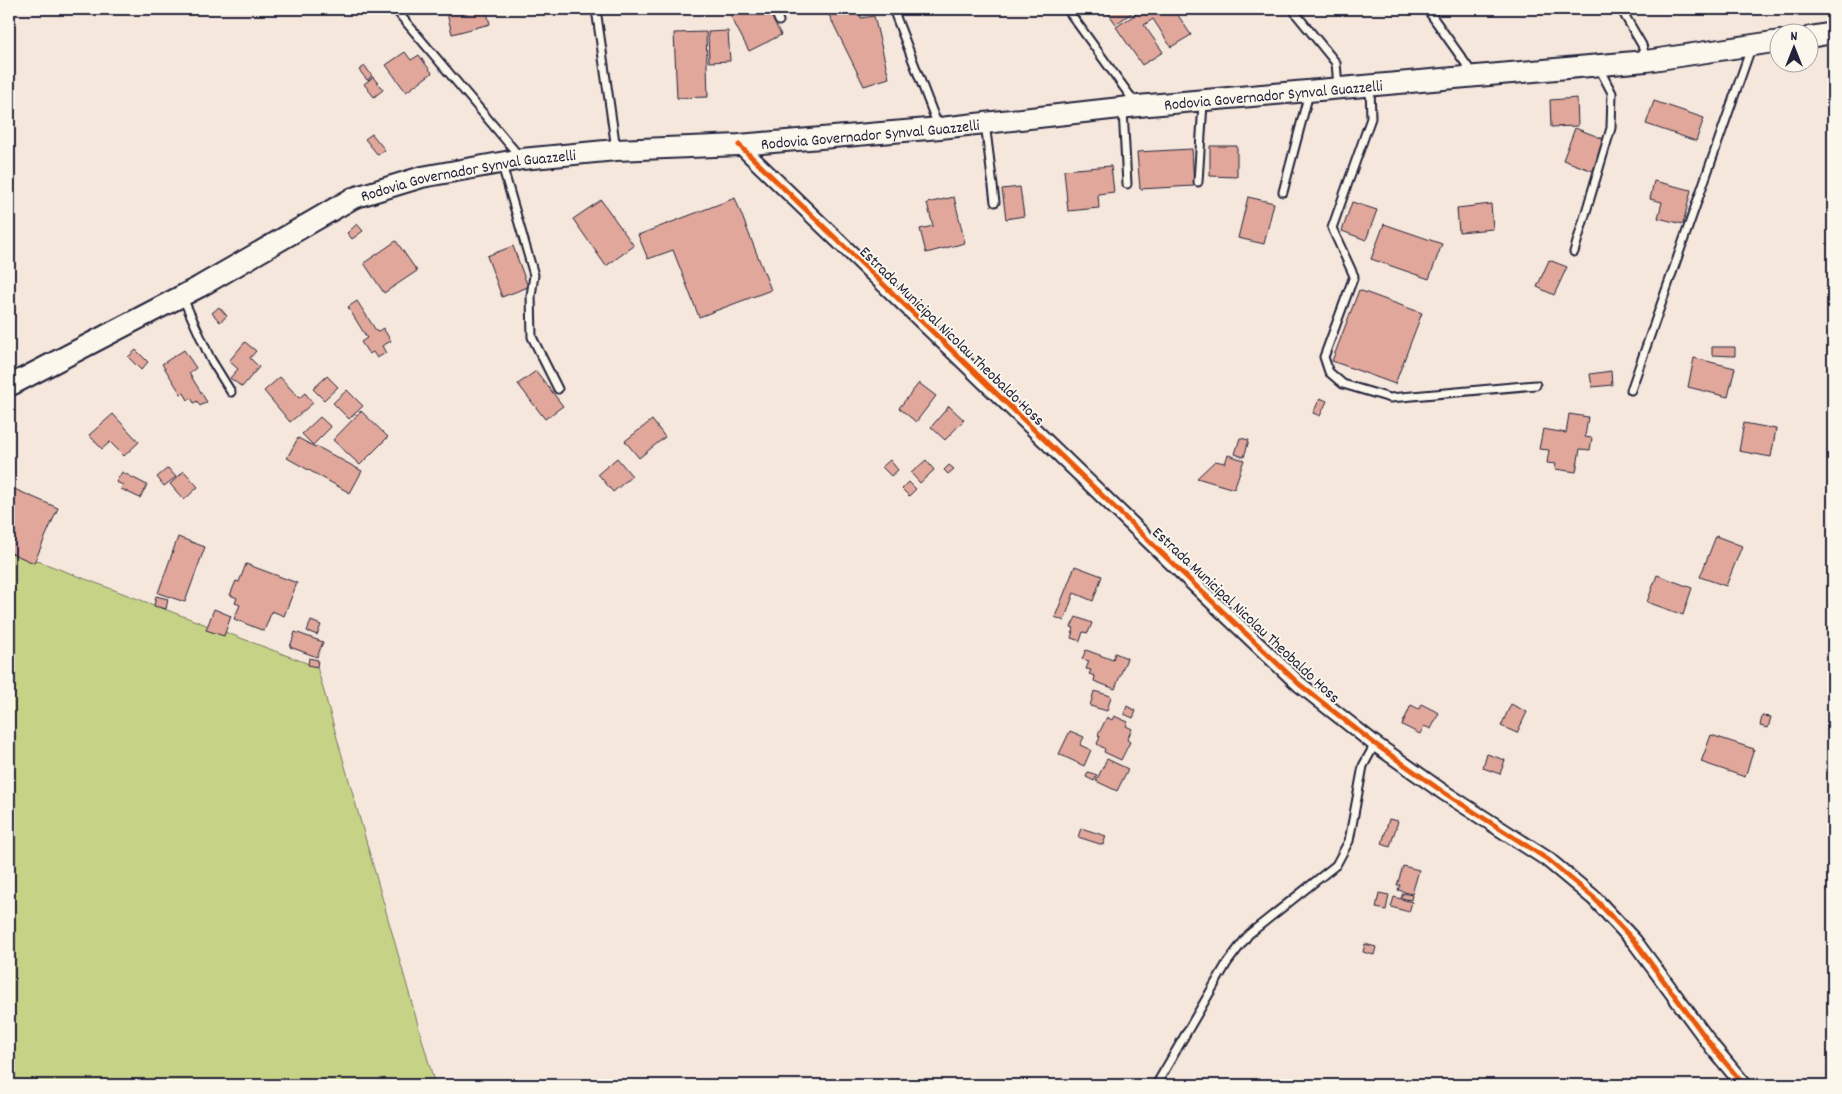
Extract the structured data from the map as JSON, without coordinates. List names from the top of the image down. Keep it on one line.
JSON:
{"streets":{"main road":["Rodovia Governador Synval Guazzelli"],"street":["Estrada Municipal Nicolau Theobaldo Hoss"]},"crossings":[["Rodovia Governador Synval Guazzelli","Estrada Municipal Nicolau Theobaldo Hoss"]],"north":"top"}
